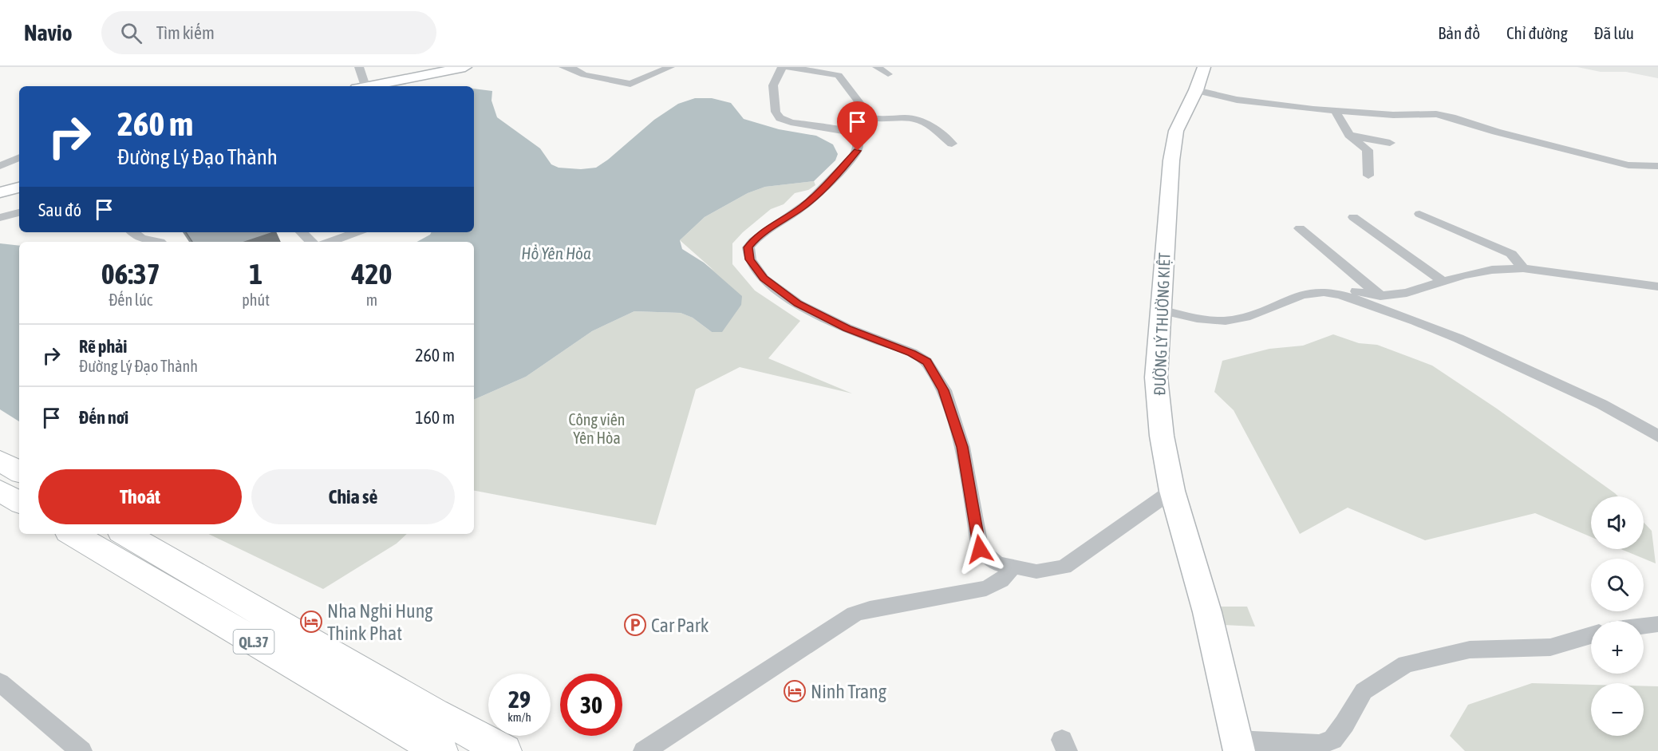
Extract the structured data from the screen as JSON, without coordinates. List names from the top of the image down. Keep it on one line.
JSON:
{"streets":{"main road":["ĐƯỜNG LÝ THƯỜNG KIỆT","QL.37"]},"water":["Hồ Yên Hòa"],"parks":["Công viên Yên Hòa"],"places":{"hotel":["Nha Nghi Hung Think Phat","Ninh Trang"],"parking":["Car Park"]},"page":{"header":"Navio","search":"Tìm kiếm","nav":["Bản đồ","Chỉ đường","Đã lưu"],"turn":["260 m","Đường Lý Đạo Thành"],"then":"Sau đó","eta":["06:37","Đến lúc","1","phút","420","m"],"list":[{"name":"Rẽ phải","note":"Đường Lý Đạo Thành","value":"260 m"},{"name":"Đến nơi","value":"160 m"}],"buttons":["Thoát","Chia sẻ"],"map_buttons":["+","−"],"speed":"29 km/h","limit":"30"}}
